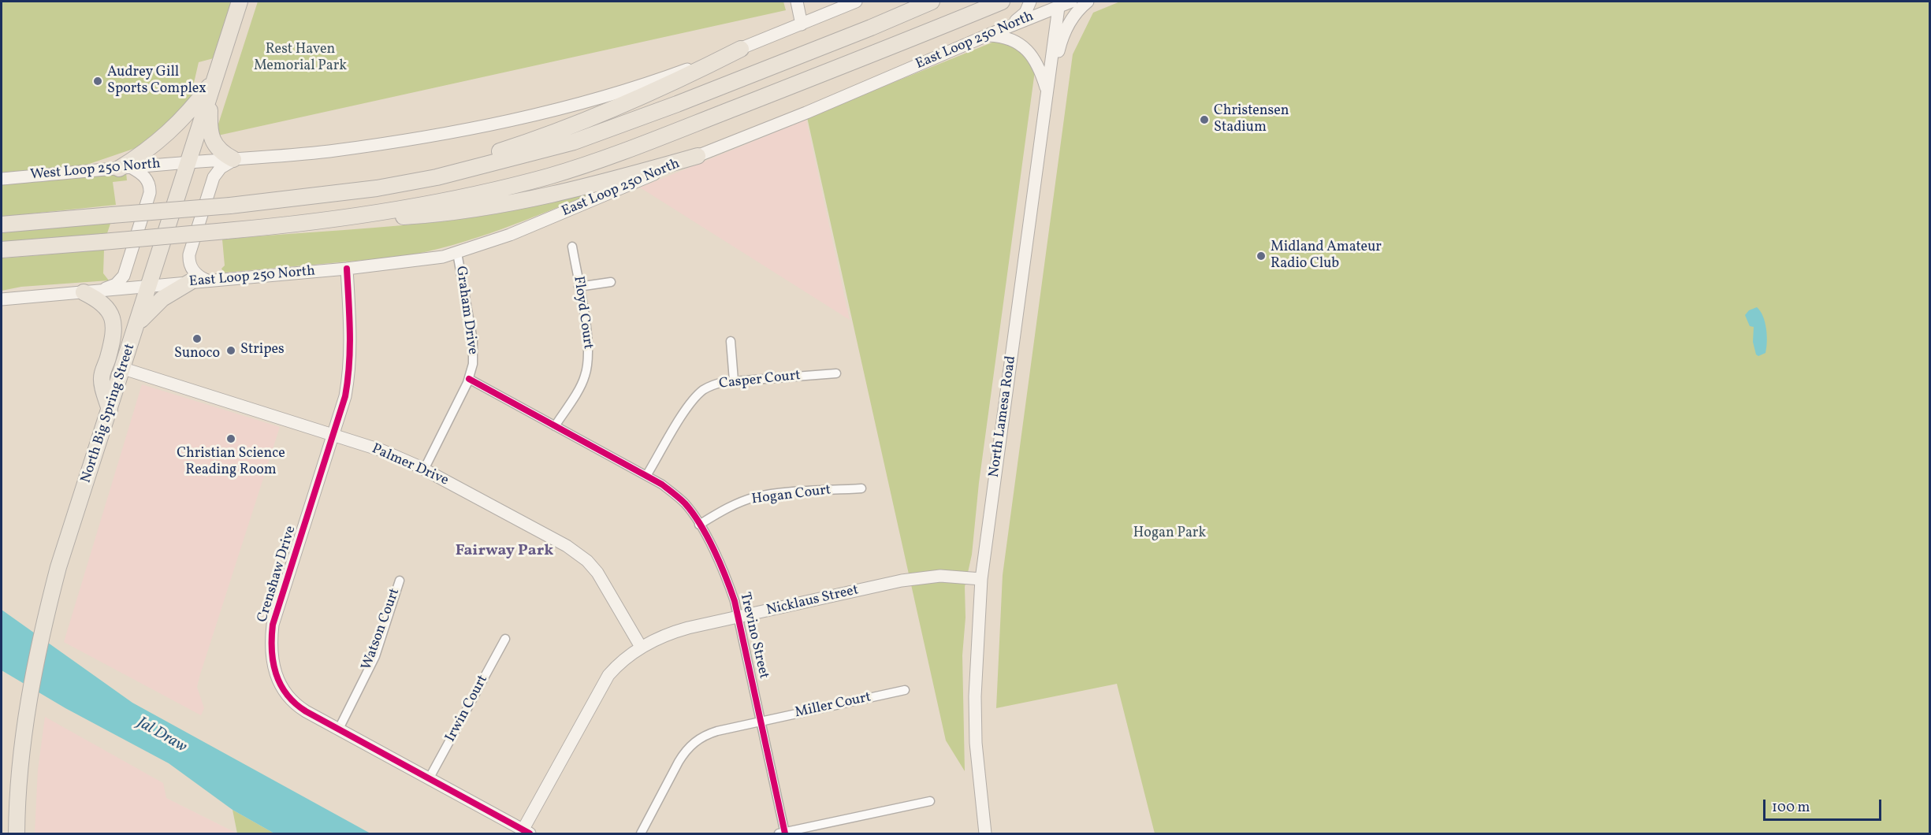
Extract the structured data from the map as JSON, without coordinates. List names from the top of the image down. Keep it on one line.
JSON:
{"streets":{"highway":["North Big Spring Street"],"main road":["East Loop 250 North","West Loop 250 North","North Lamesa Road","Palmer Drive","Crenshaw Drive","Nicklaus Street"],"street":["Graham Drive","Floyd Court","Casper Court","Hogan Court","Watson Court","Trevino Street","Miller Court","Irwin Court"]},"crossings":[["East Loop 250 North","Graham Drive"],["East Loop 250 North","North Big Spring Street"],["East Loop 250 North","North Lamesa Road"],["East Loop 250 North","Crenshaw Drive"],["West Loop 250 North","North Big Spring Street"],["Graham Drive","Palmer Drive"],["Graham Drive","Trevino Street"],["Floyd Court","Trevino Street"],["Casper Court","Trevino Street"],["North Big Spring Street","Palmer Drive"],["North Lamesa Road","Nicklaus Street"],["Palmer Drive","Crenshaw Drive"],["Palmer Drive","Nicklaus Street"],["Hogan Court","Trevino Street"],["Crenshaw Drive","Nicklaus Street"],["Crenshaw Drive","Watson Court"],["Crenshaw Drive","Irwin Court"],["Nicklaus Street","Trevino Street"],["Trevino Street","Miller Court"]],"districts":["Fairway Park"],"water":["Jal Draw"],"parks":["Rest Haven Memorial Park","Hogan Park"],"places":["Audrey Gill Sports Complex","Christensen Stadium","Midland Amateur Radio Club","Sunoco","Stripes","Christian Science Reading Room"],"scale_bar":"100 m"}
